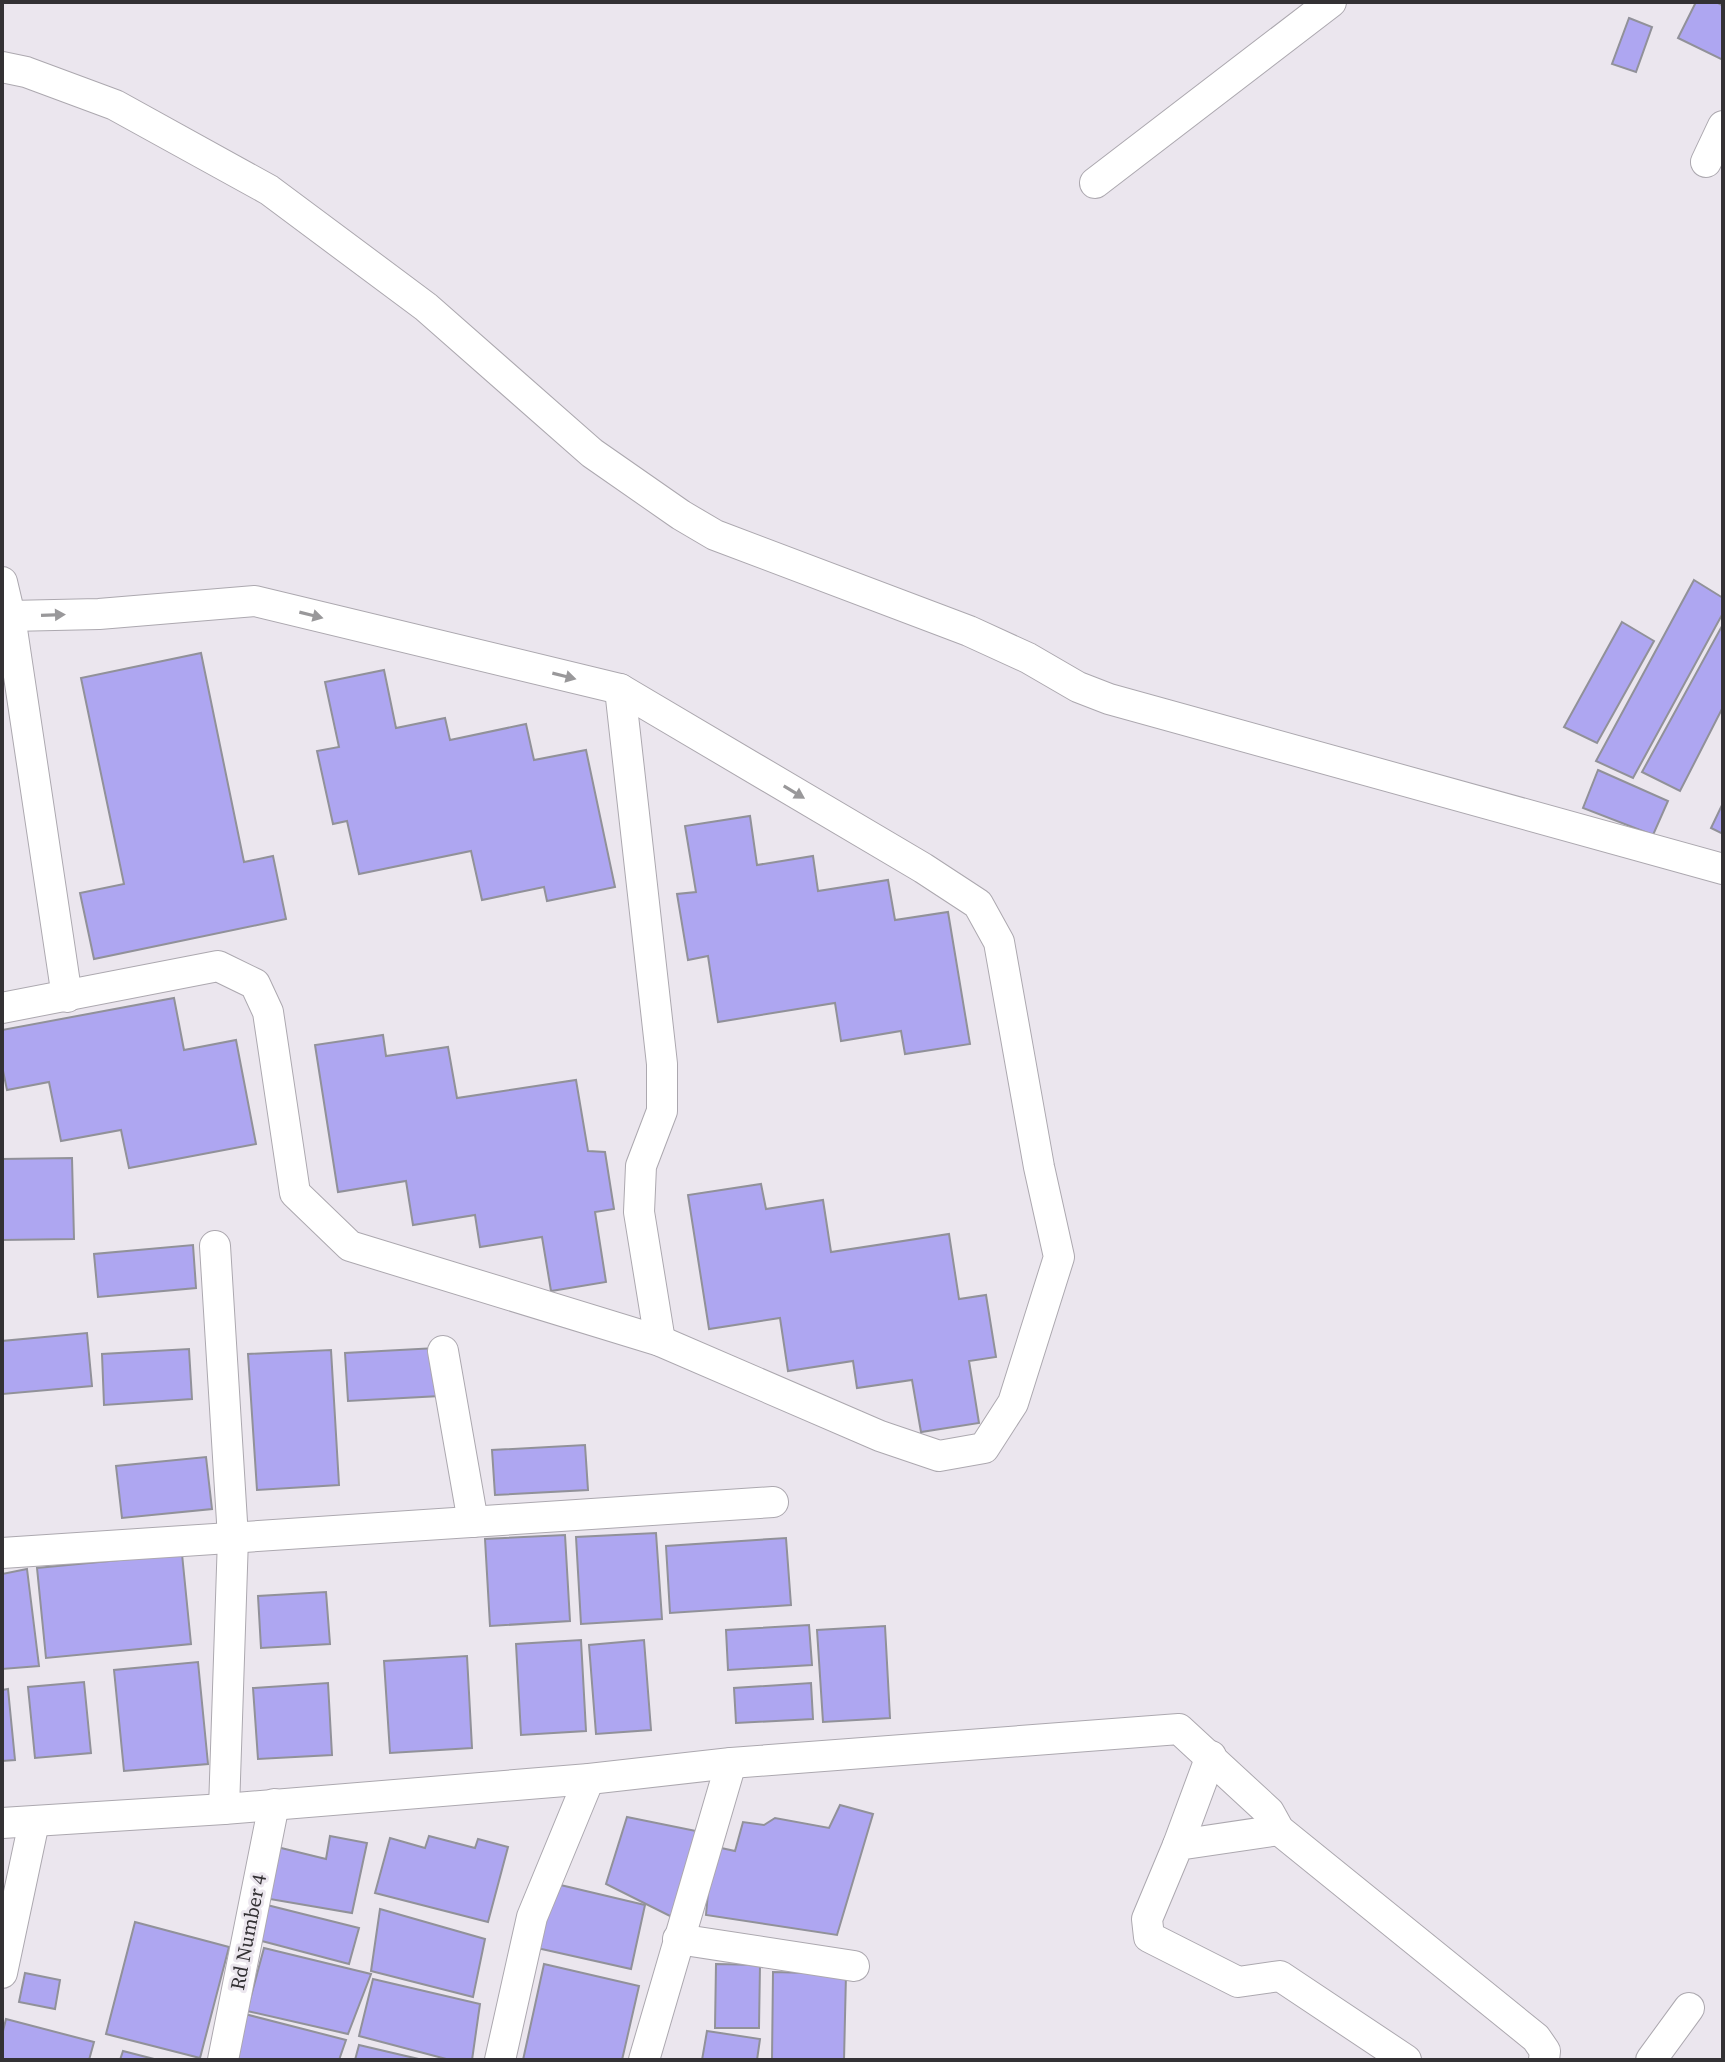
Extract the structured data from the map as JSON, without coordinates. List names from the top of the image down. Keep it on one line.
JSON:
{"streets":{"street":["Rd Number 4"]}}
